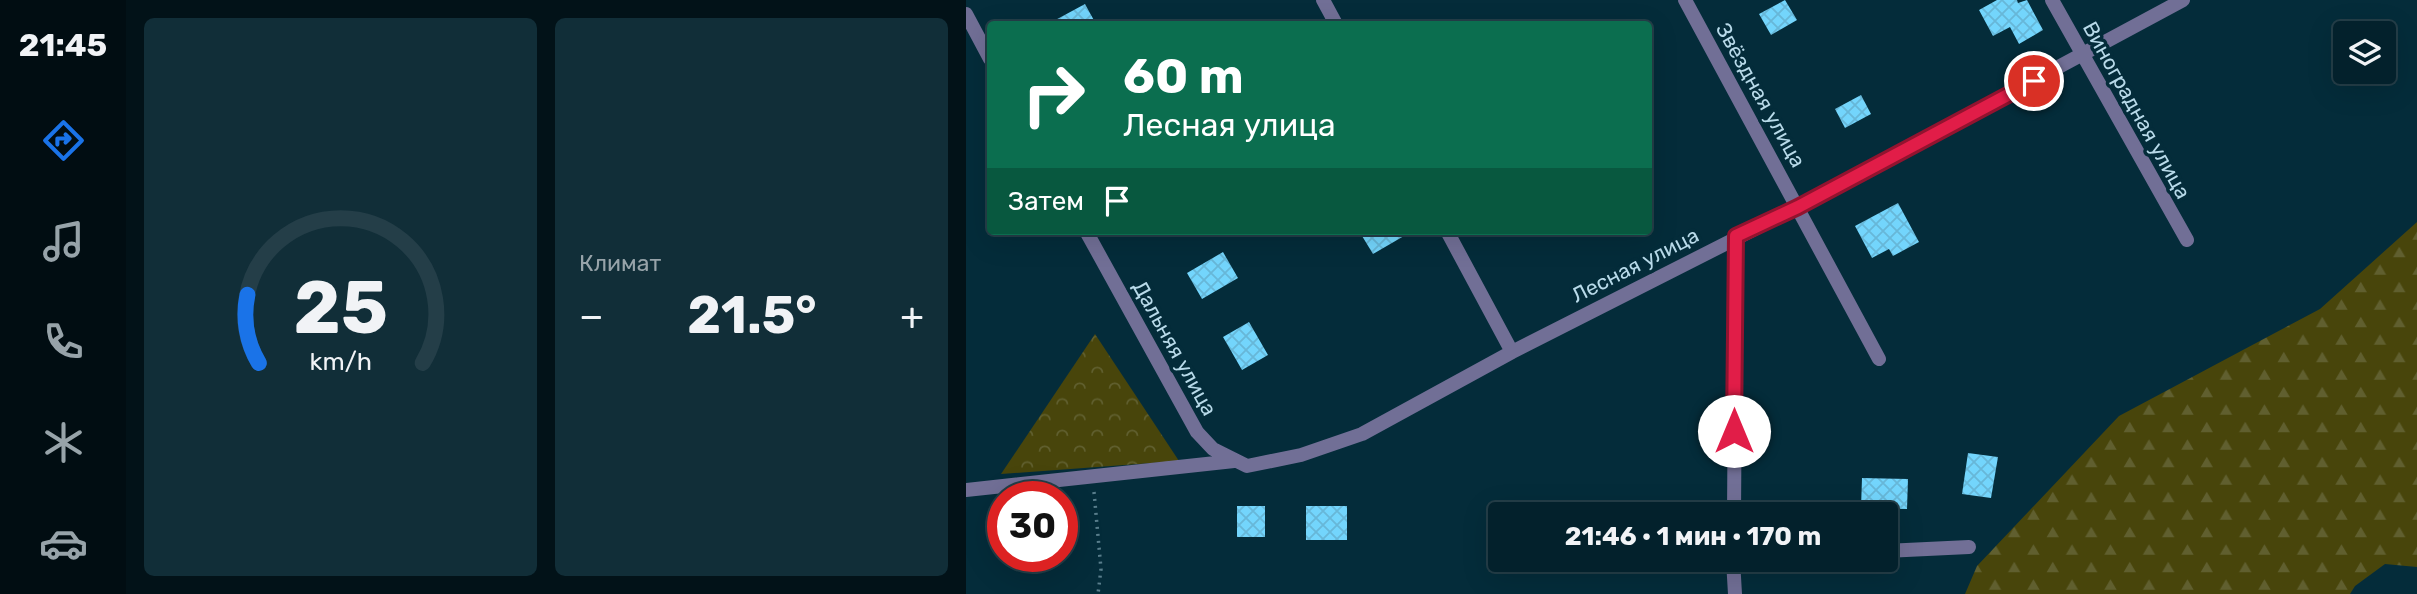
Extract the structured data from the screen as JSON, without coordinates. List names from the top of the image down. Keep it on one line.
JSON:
{"streets":{"street":["Звёздная улица","Виноградная улица","Лесная улица","Дальняя улица"]},"crossings":[["Звёздная улица","Лесная улица"],["Виноградная улица","Лесная улица"],["Лесная улица","Дальняя улица"]],"page":{"tabs":"21:45","tile":"Климат","turn":["60 m","Лесная улица"],"then":"Затем","heat":["−","21.5°","+"],"limit":"30","trip":"21:46 · 1 мин · 170 m","gauge":["25","km/h"]}}
